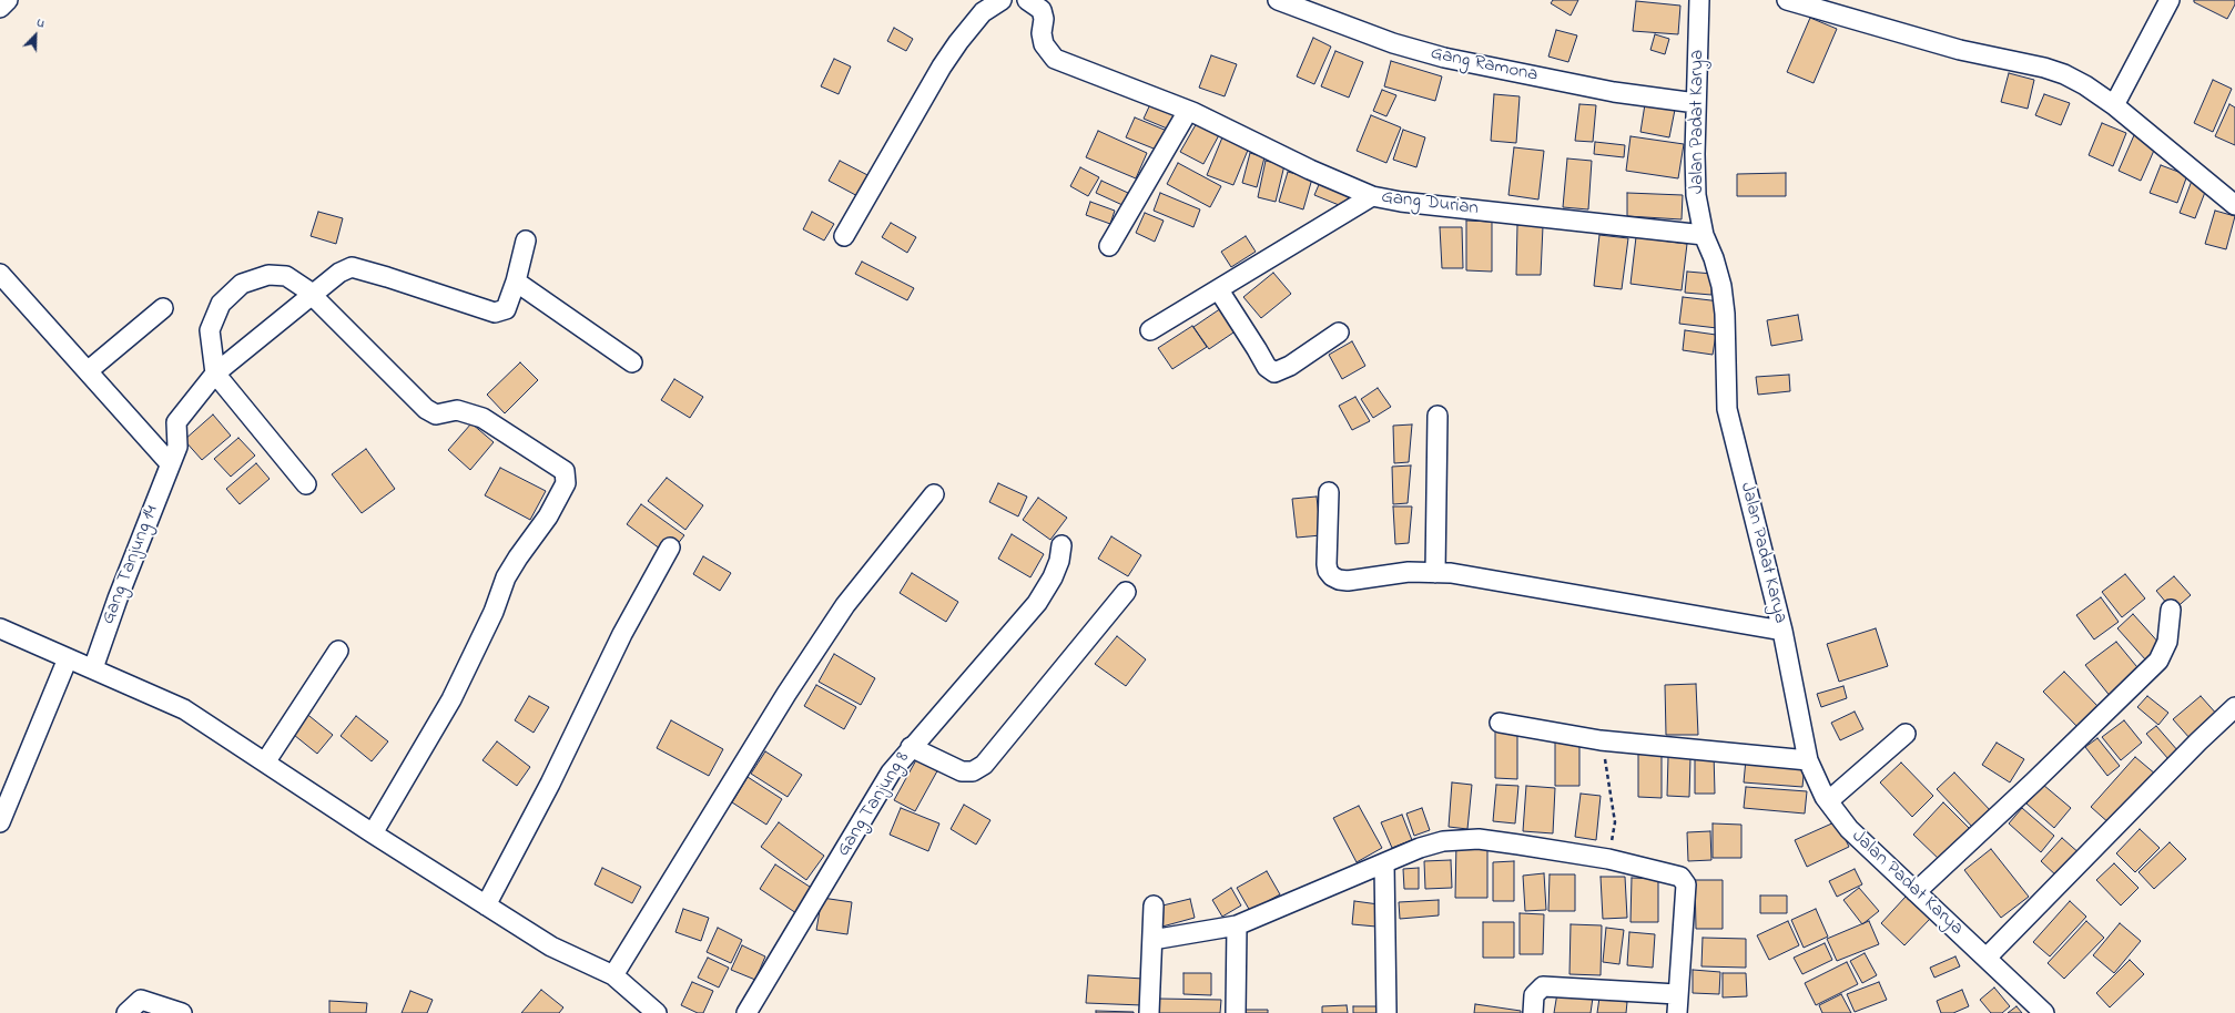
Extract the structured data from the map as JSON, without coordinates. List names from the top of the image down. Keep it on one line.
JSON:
{"streets":{"street":["Gang Ramona","Jalan Padat Karya","Gang Durian","Gang Tanjung 14","Gang Tanjung 8"]},"crossings":[["Gang Ramona","Jalan Padat Karya"],["Jalan Padat Karya","Gang Durian"]],"north":"top right"}
